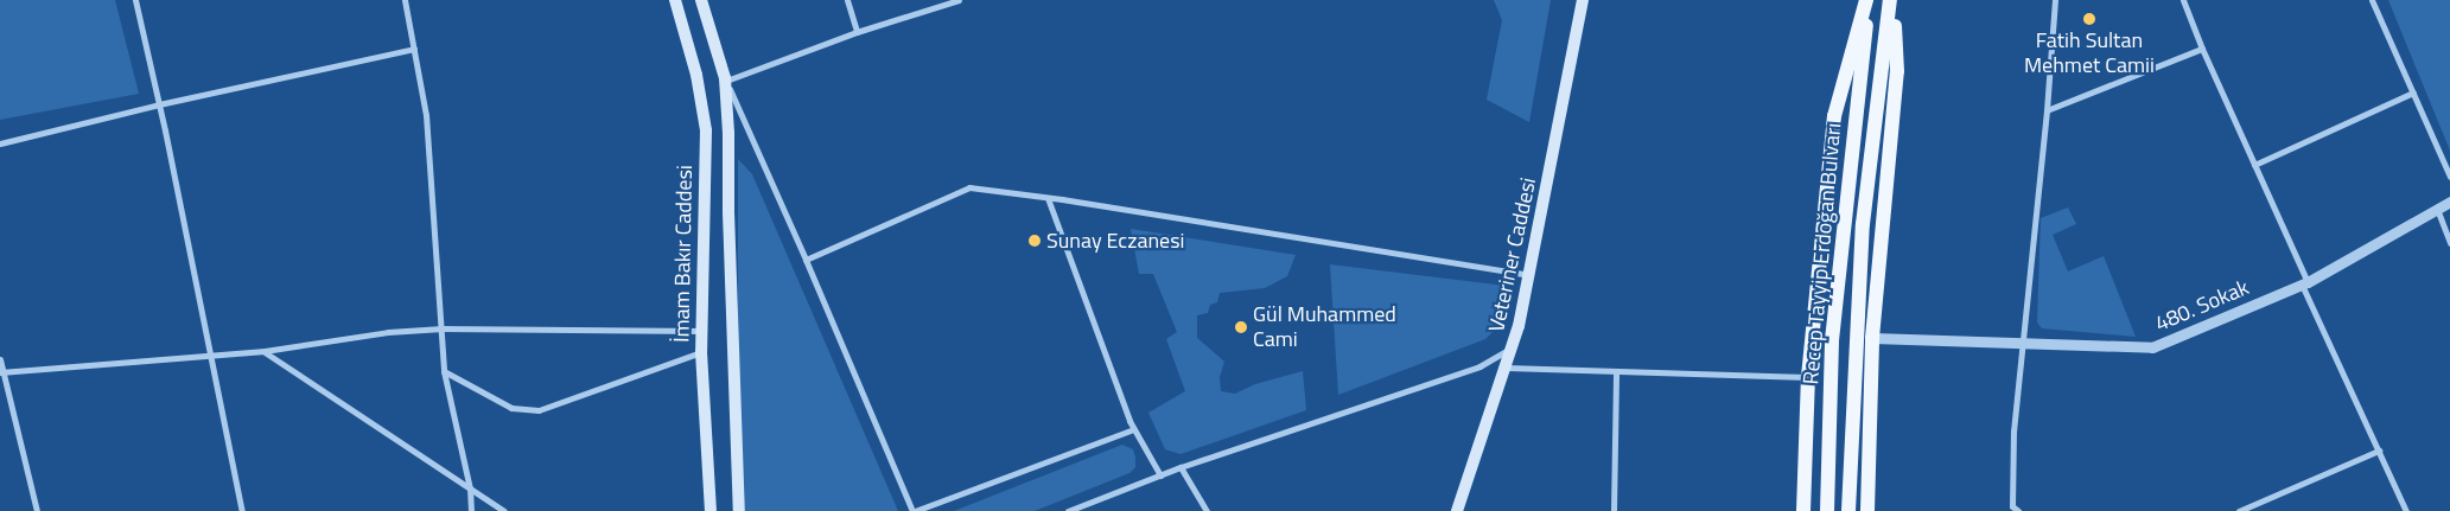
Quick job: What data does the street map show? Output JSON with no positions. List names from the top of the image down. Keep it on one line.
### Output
{"streets":{"main road":["İmam Bakır Caddesi","Recep Tayyip Erdoğan Bulvarı","Veteriner Caddesi"],"street":["480. Sokak"]},"places":["Fatih Sultan Mehmet Camii","Sunay Eczanesi","Gül Muhammed Cami"]}
